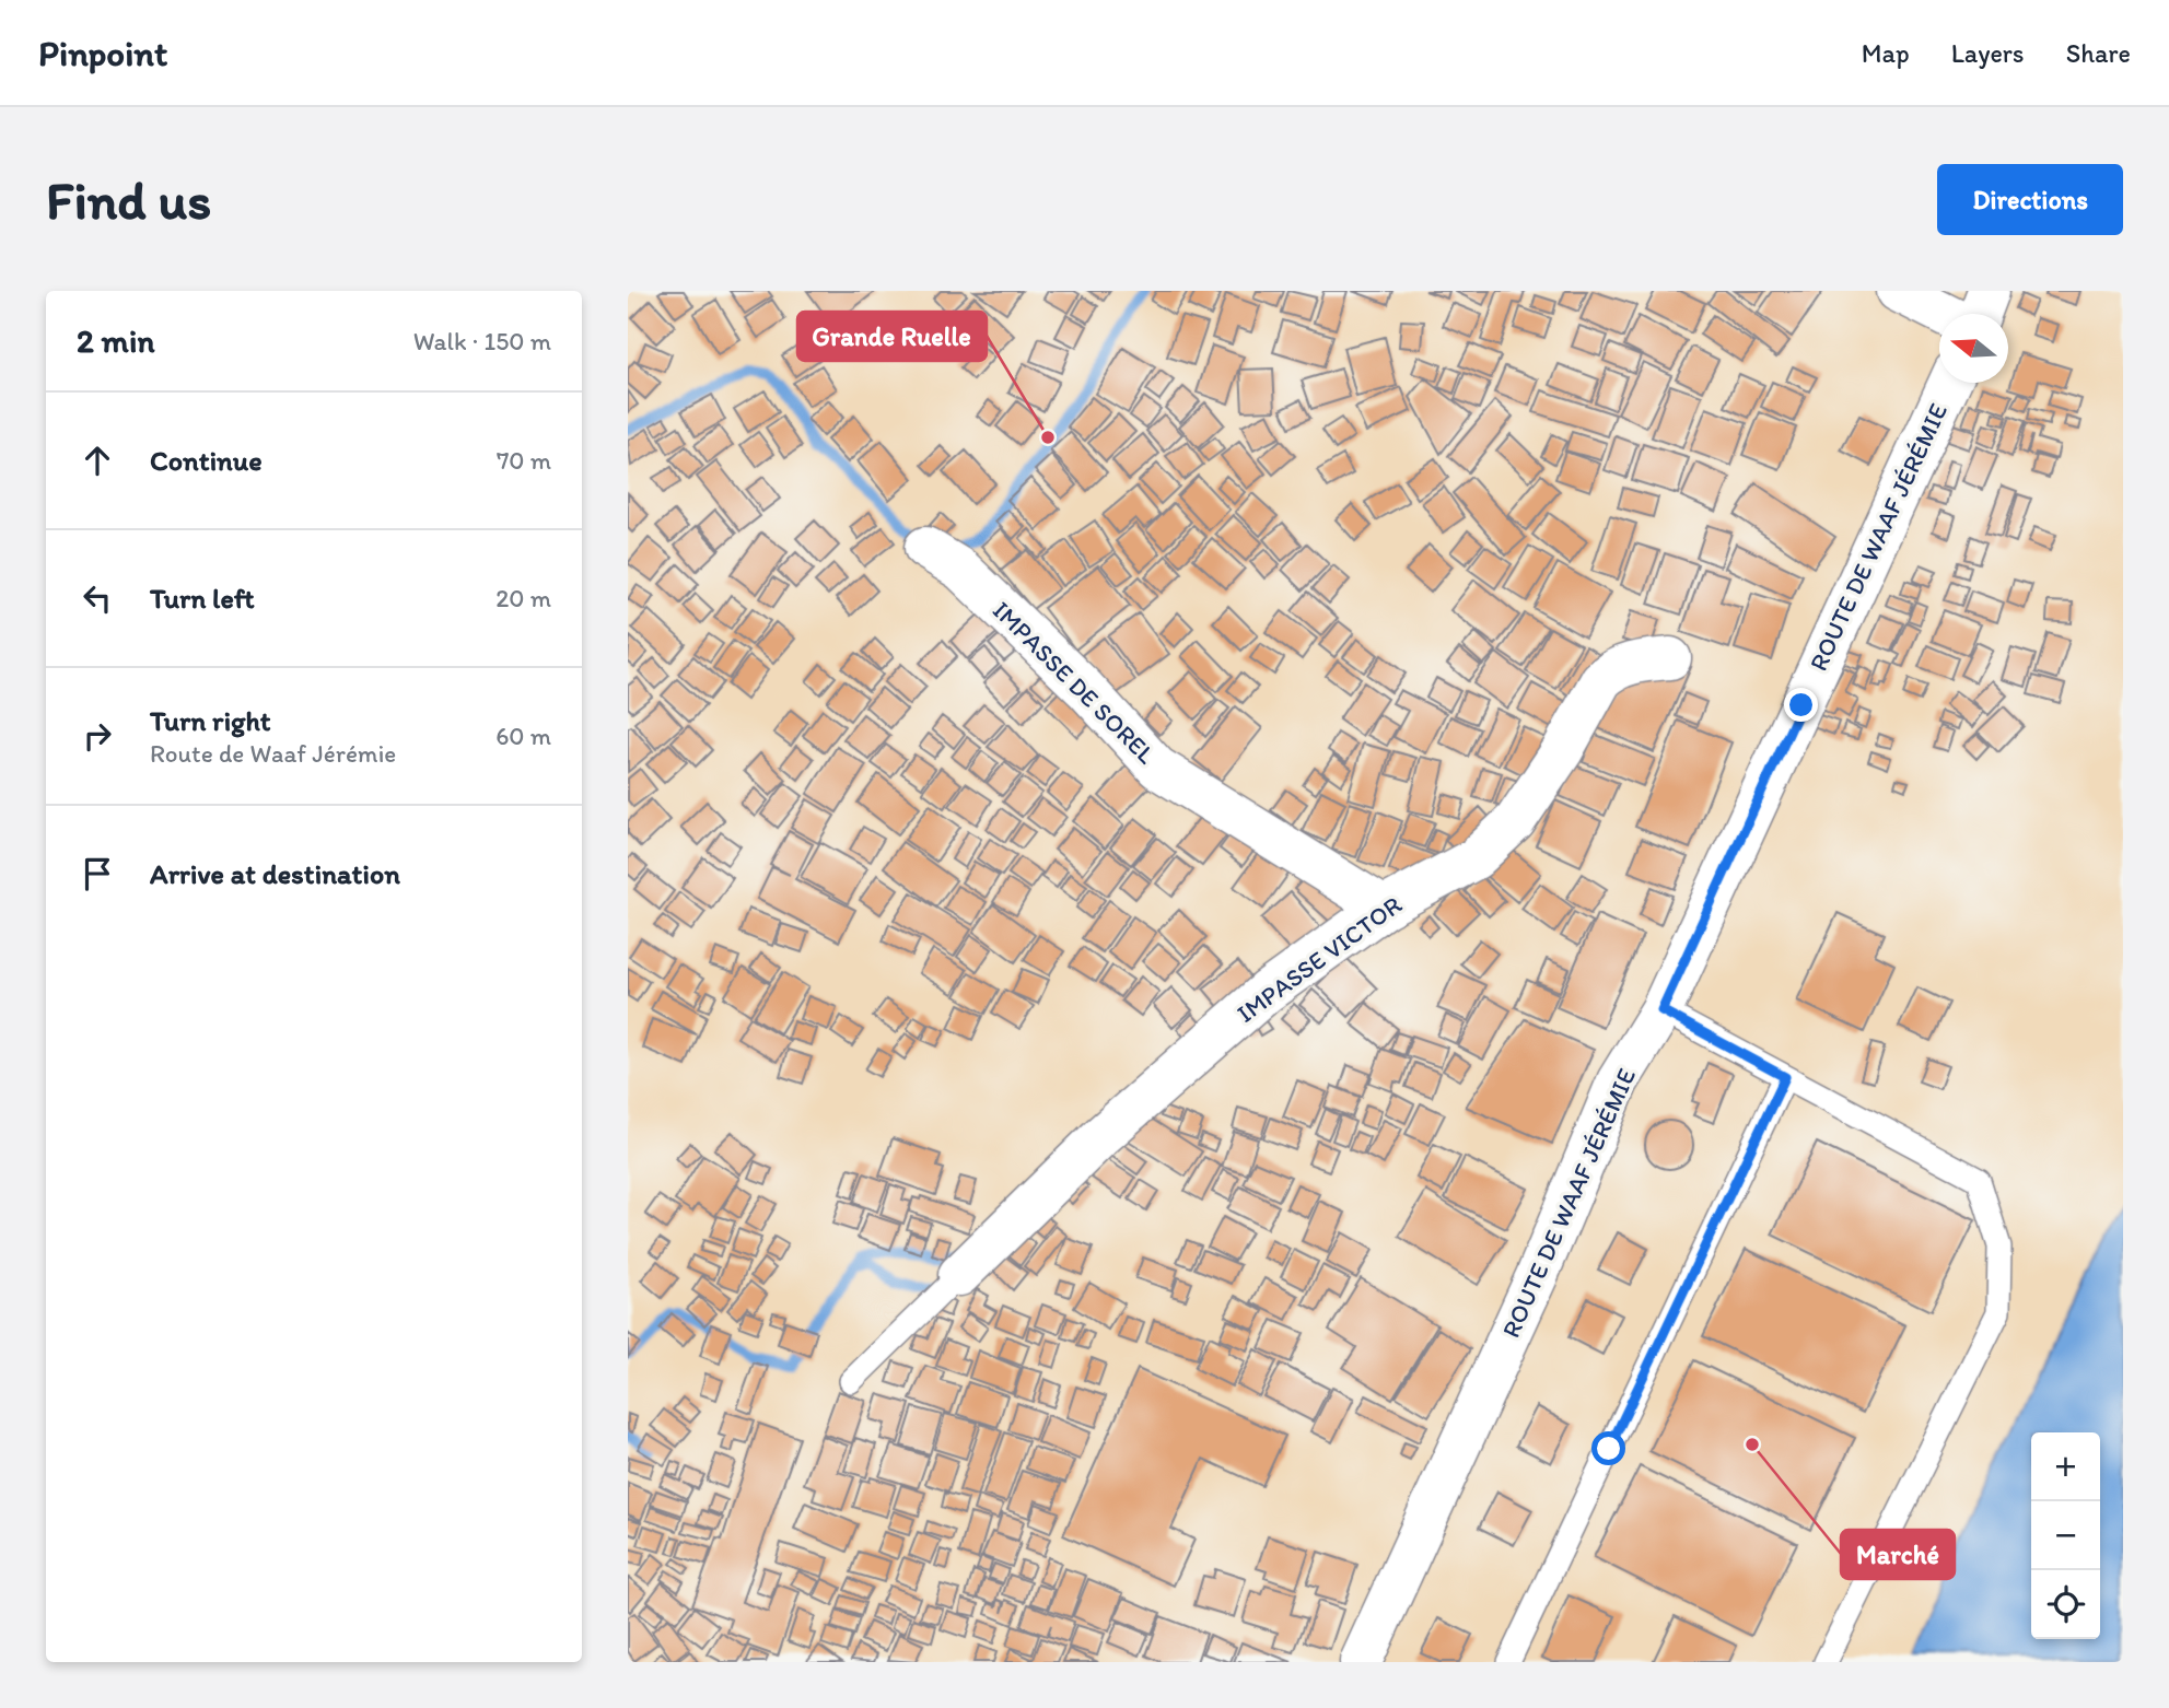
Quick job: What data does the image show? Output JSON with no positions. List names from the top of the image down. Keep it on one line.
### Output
{"streets":{"street":["ROUTE DE WAAF JÉRÉMIE","IMPASSE DE SOREL","IMPASSE VICTOR"]},"crossings":[["IMPASSE DE SOREL","IMPASSE VICTOR"]],"places":["Grande Ruelle","Marché"],"north":"left","page":{"header":"Pinpoint","nav":["Map","Layers","Share"],"buttons":"Directions","title":"Find us","heading":["2 min","Walk · 150 m"],"list":[["Continue","70 m"],["Turn left","20 m"],["Turn right","Route de Waaf Jérémie","60 m"],"Arrive at destination"],"map_buttons":["+","−"]}}
